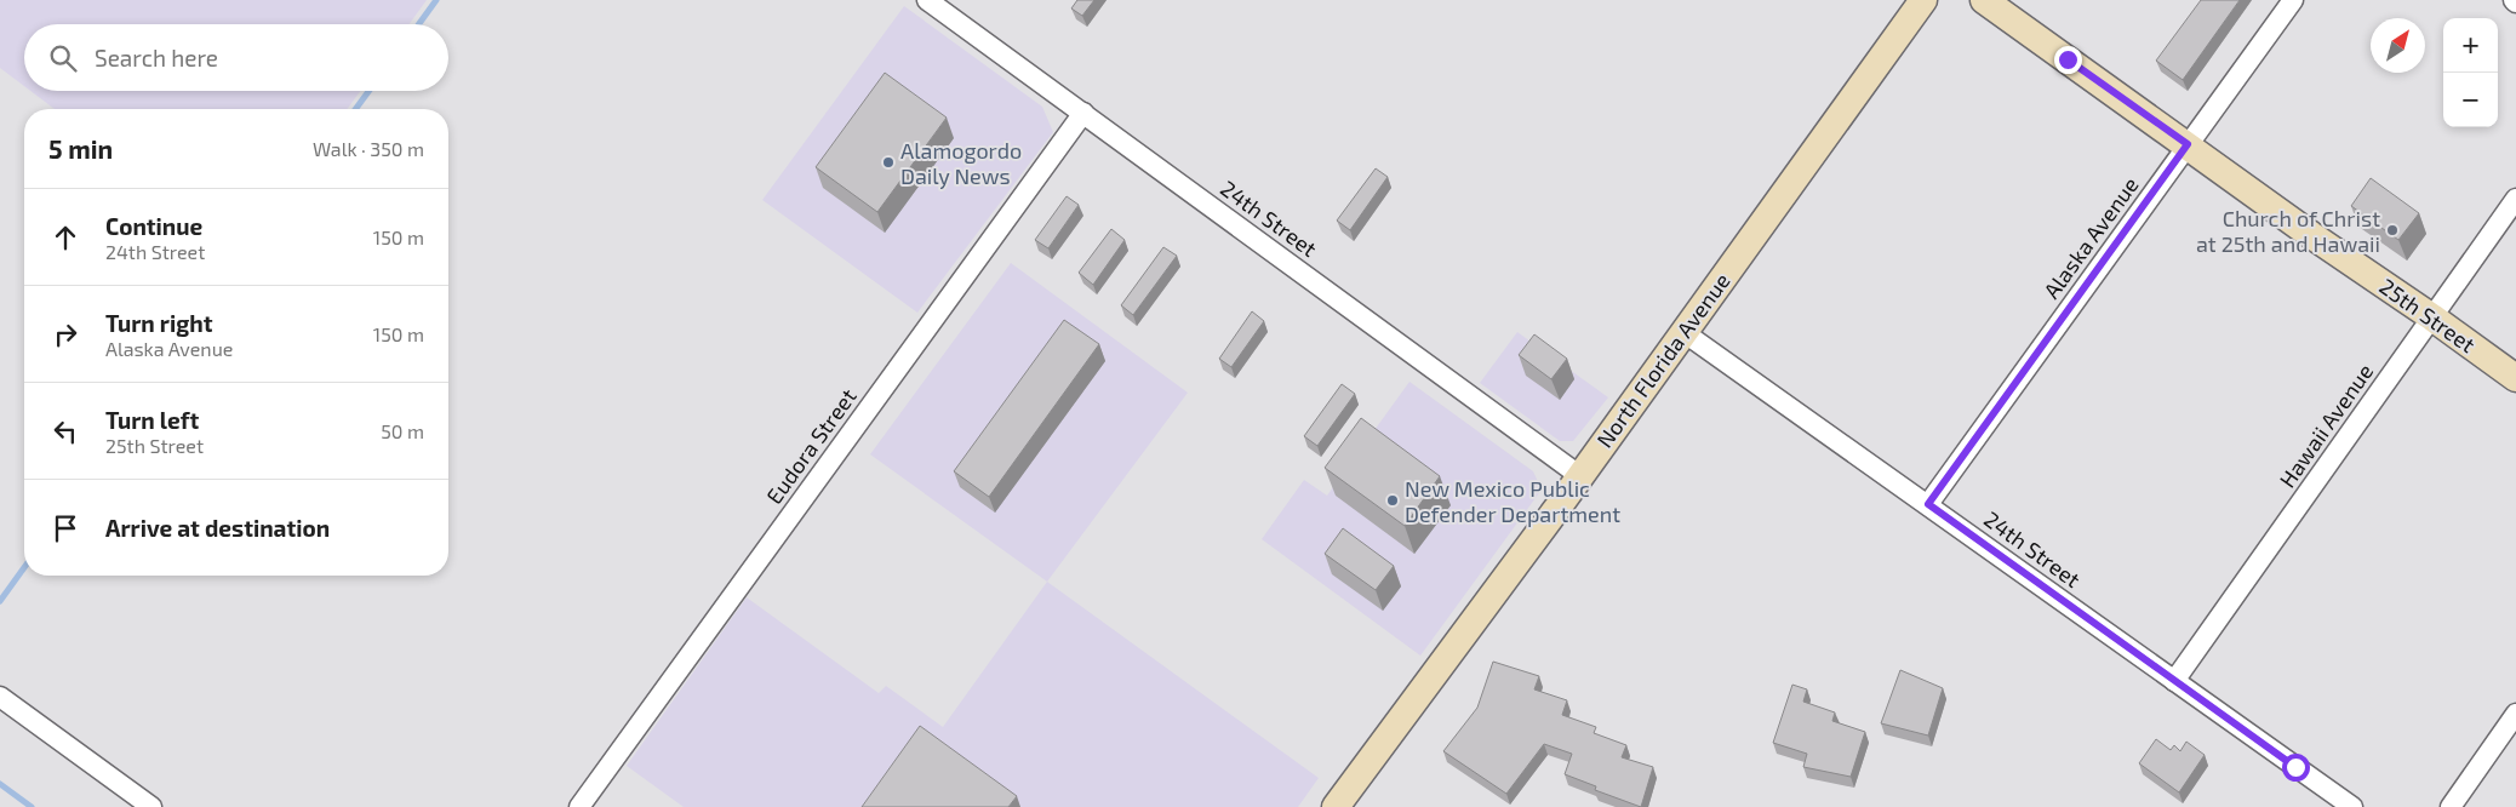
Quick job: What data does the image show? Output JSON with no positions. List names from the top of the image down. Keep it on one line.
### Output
{"streets":{"main road":["25th Street","North Florida Avenue"],"street":["24th Street","Alaska Avenue","Hawaii Avenue","Eudora Street"]},"crossings":[["24th Street","Alaska Avenue"],["24th Street","North Florida Avenue"],["24th Street","Hawaii Avenue"],["24th Street","Eudora Street"],["Alaska Avenue","25th Street"],["25th Street","Hawaii Avenue"]],"places":["Alamogordo Daily News","Church of Christ at 25th and Hawaii","New Mexico Public Defender Department"],"north":"top right","page":{"map_buttons":["+","−"],"search":"Search here","heading":["5 min","Walk · 350 m"],"list":[["Continue","24th Street","150 m"],["Turn right","Alaska Avenue","150 m"],["Turn left","25th Street","50 m"],"Arrive at destination"]}}
